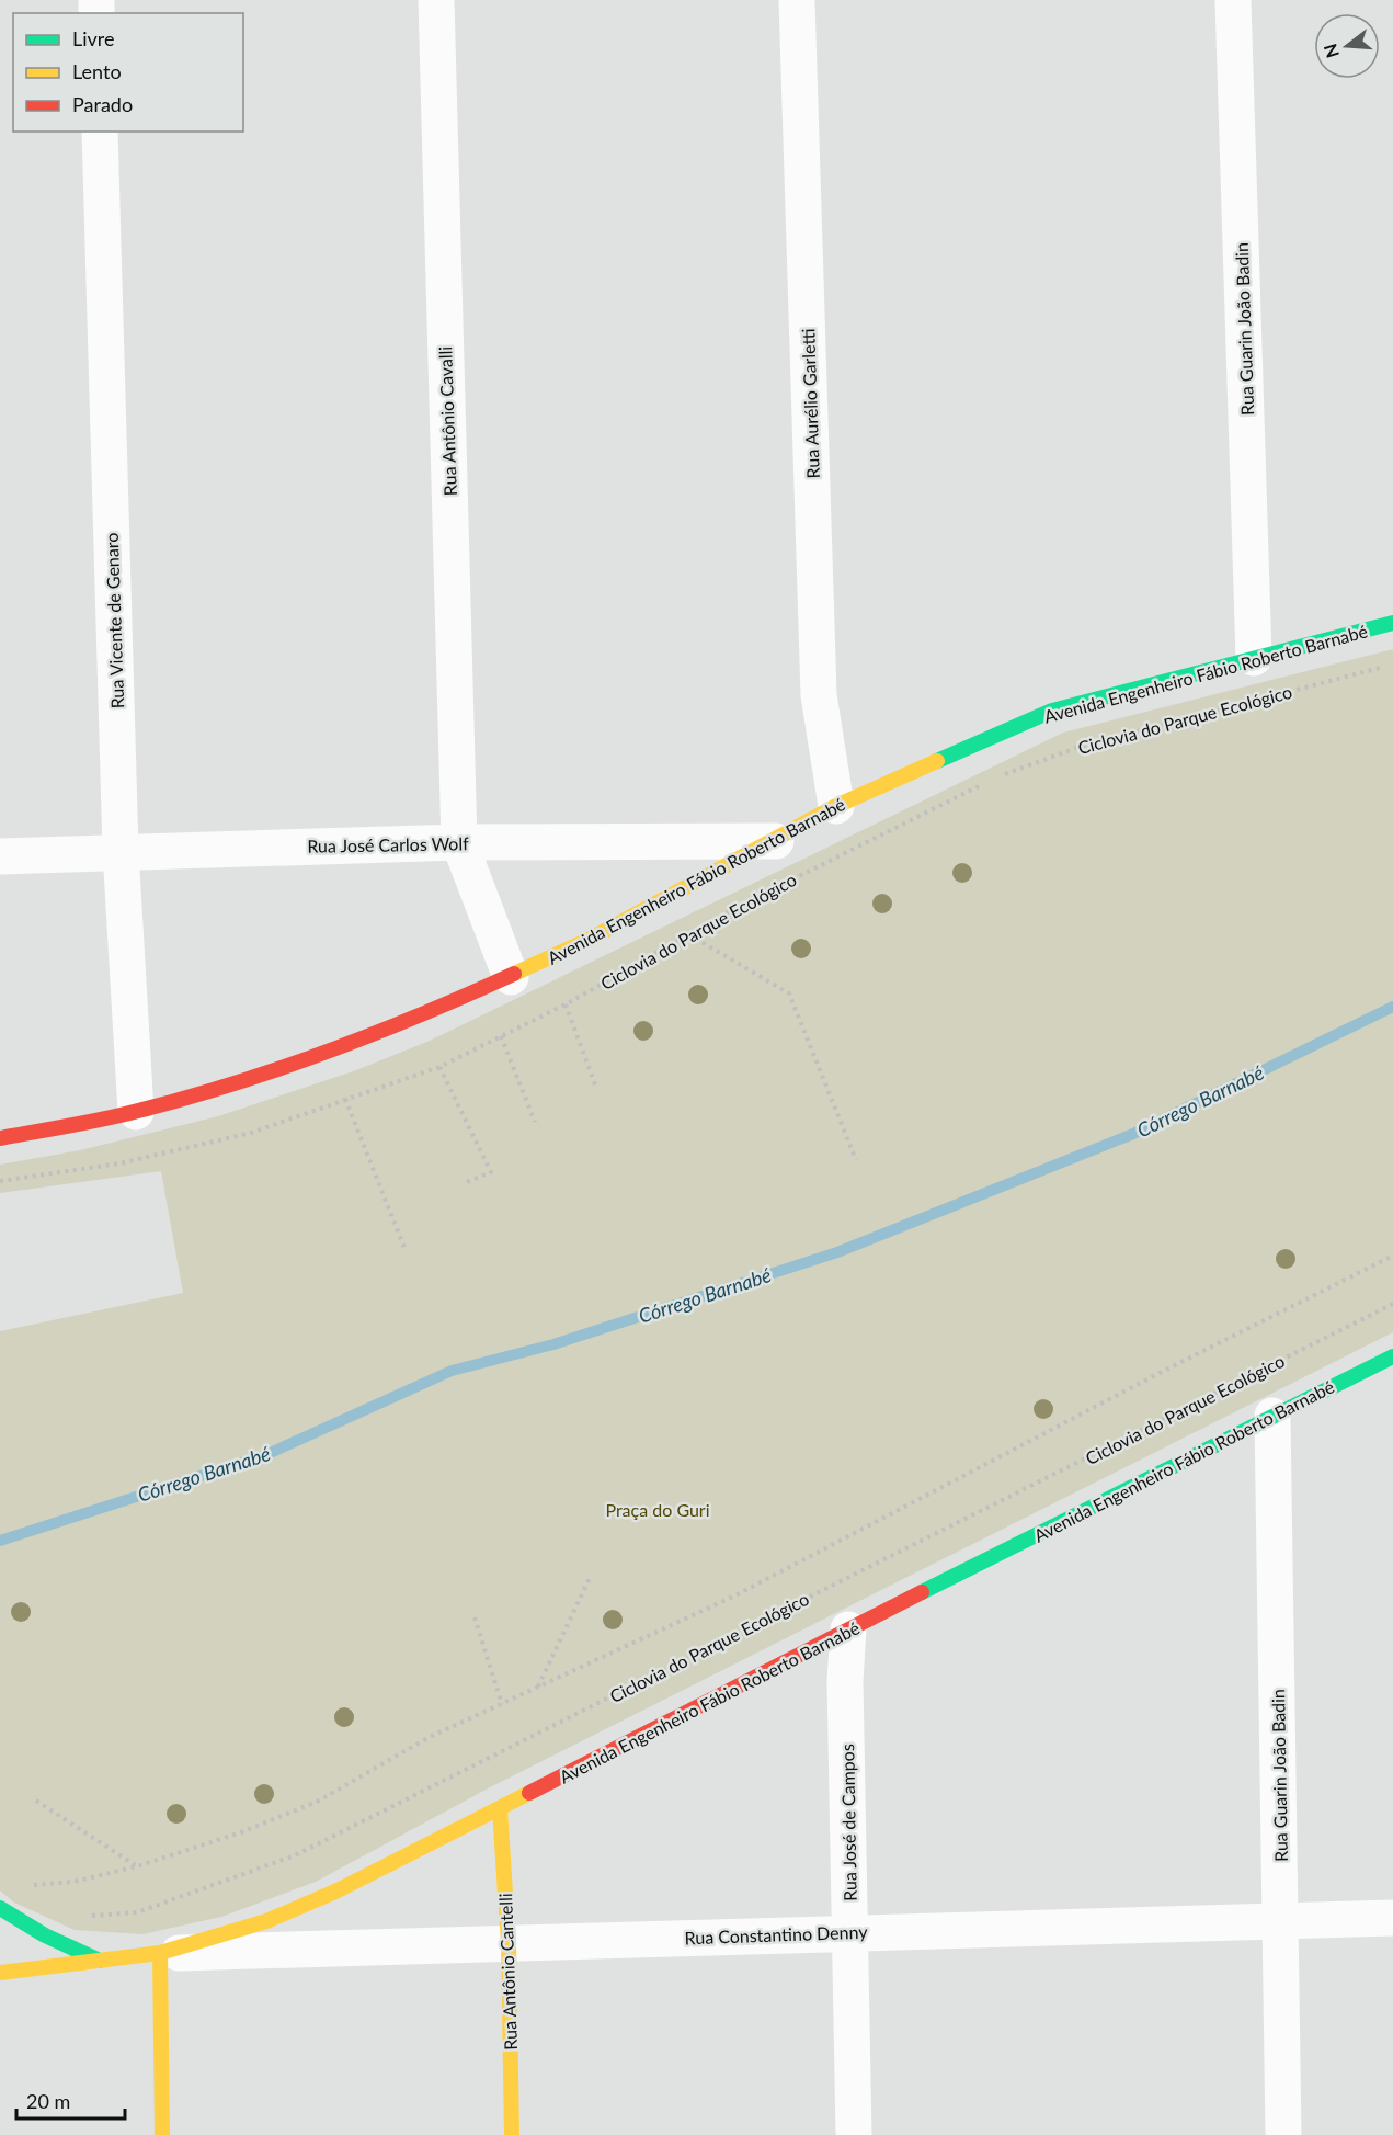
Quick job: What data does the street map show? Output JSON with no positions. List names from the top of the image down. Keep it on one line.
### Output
{"streets":{"main road":["Avenida Engenheiro Fábio Roberto Barnabé","Rua Antônio Cantelli"],"street":["Rua Guarin João Badin","Rua Aurélio Garletti","Rua Antônio Cavalli","Rua Vicente de Genaro","Rua José Carlos Wolf","Rua José de Campos","Rua Constantino Denny"],"path":["Ciclovia do Parque Ecológico"]},"crossings":[["Rua Guarin João Badin","Avenida Engenheiro Fábio Roberto Barnabé"],["Rua Guarin João Badin","Rua Constantino Denny"],["Rua Aurélio Garletti","Avenida Engenheiro Fábio Roberto Barnabé"],["Rua Antônio Cavalli","Avenida Engenheiro Fábio Roberto Barnabé"],["Rua Antônio Cavalli","Rua José Carlos Wolf"],["Rua Vicente de Genaro","Avenida Engenheiro Fábio Roberto Barnabé"],["Rua Vicente de Genaro","Rua José Carlos Wolf"],["Avenida Engenheiro Fábio Roberto Barnabé","Rua José Carlos Wolf"],["Avenida Engenheiro Fábio Roberto Barnabé","Rua José de Campos"],["Avenida Engenheiro Fábio Roberto Barnabé","Rua Constantino Denny"],["Avenida Engenheiro Fábio Roberto Barnabé","Rua Antônio Cantelli"],["Rua José de Campos","Rua Constantino Denny"],["Rua Constantino Denny","Rua Antônio Cantelli"]],"water":["Córrego Barnabé"],"parks":["Praça do Guri"],"legend":["Livre","Lento","Parado"],"scale_bar":"20 m","north":"left"}
